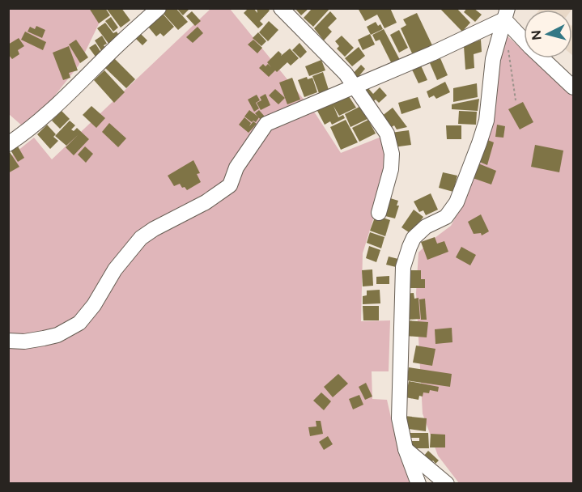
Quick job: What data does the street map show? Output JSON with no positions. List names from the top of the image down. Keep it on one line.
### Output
{"north":"left"}
